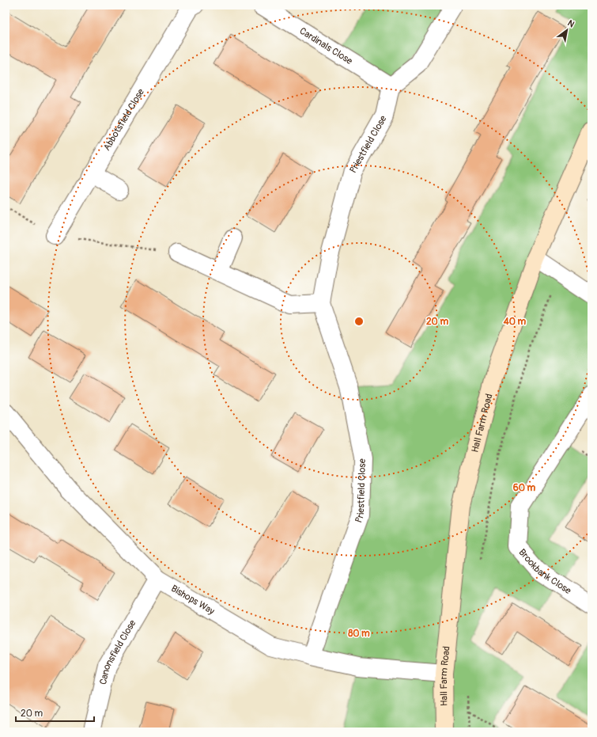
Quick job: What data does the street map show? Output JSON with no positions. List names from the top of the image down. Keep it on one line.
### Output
{"streets":{"street":["Cardinals Close","Abbotsfield Close","Priestfield Close","Hall Farm Road","Brookbank Close","Bishops Way","Canonsfield Close"]},"crossings":[["Cardinals Close","Priestfield Close"],["Priestfield Close","Bishops Way"],["Hall Farm Road","Bishops Way"],["Bishops Way","Canonsfield Close"]],"scale_bar":"20 m","north":"top right","rings":["20 m","40 m","60 m","80 m"]}
